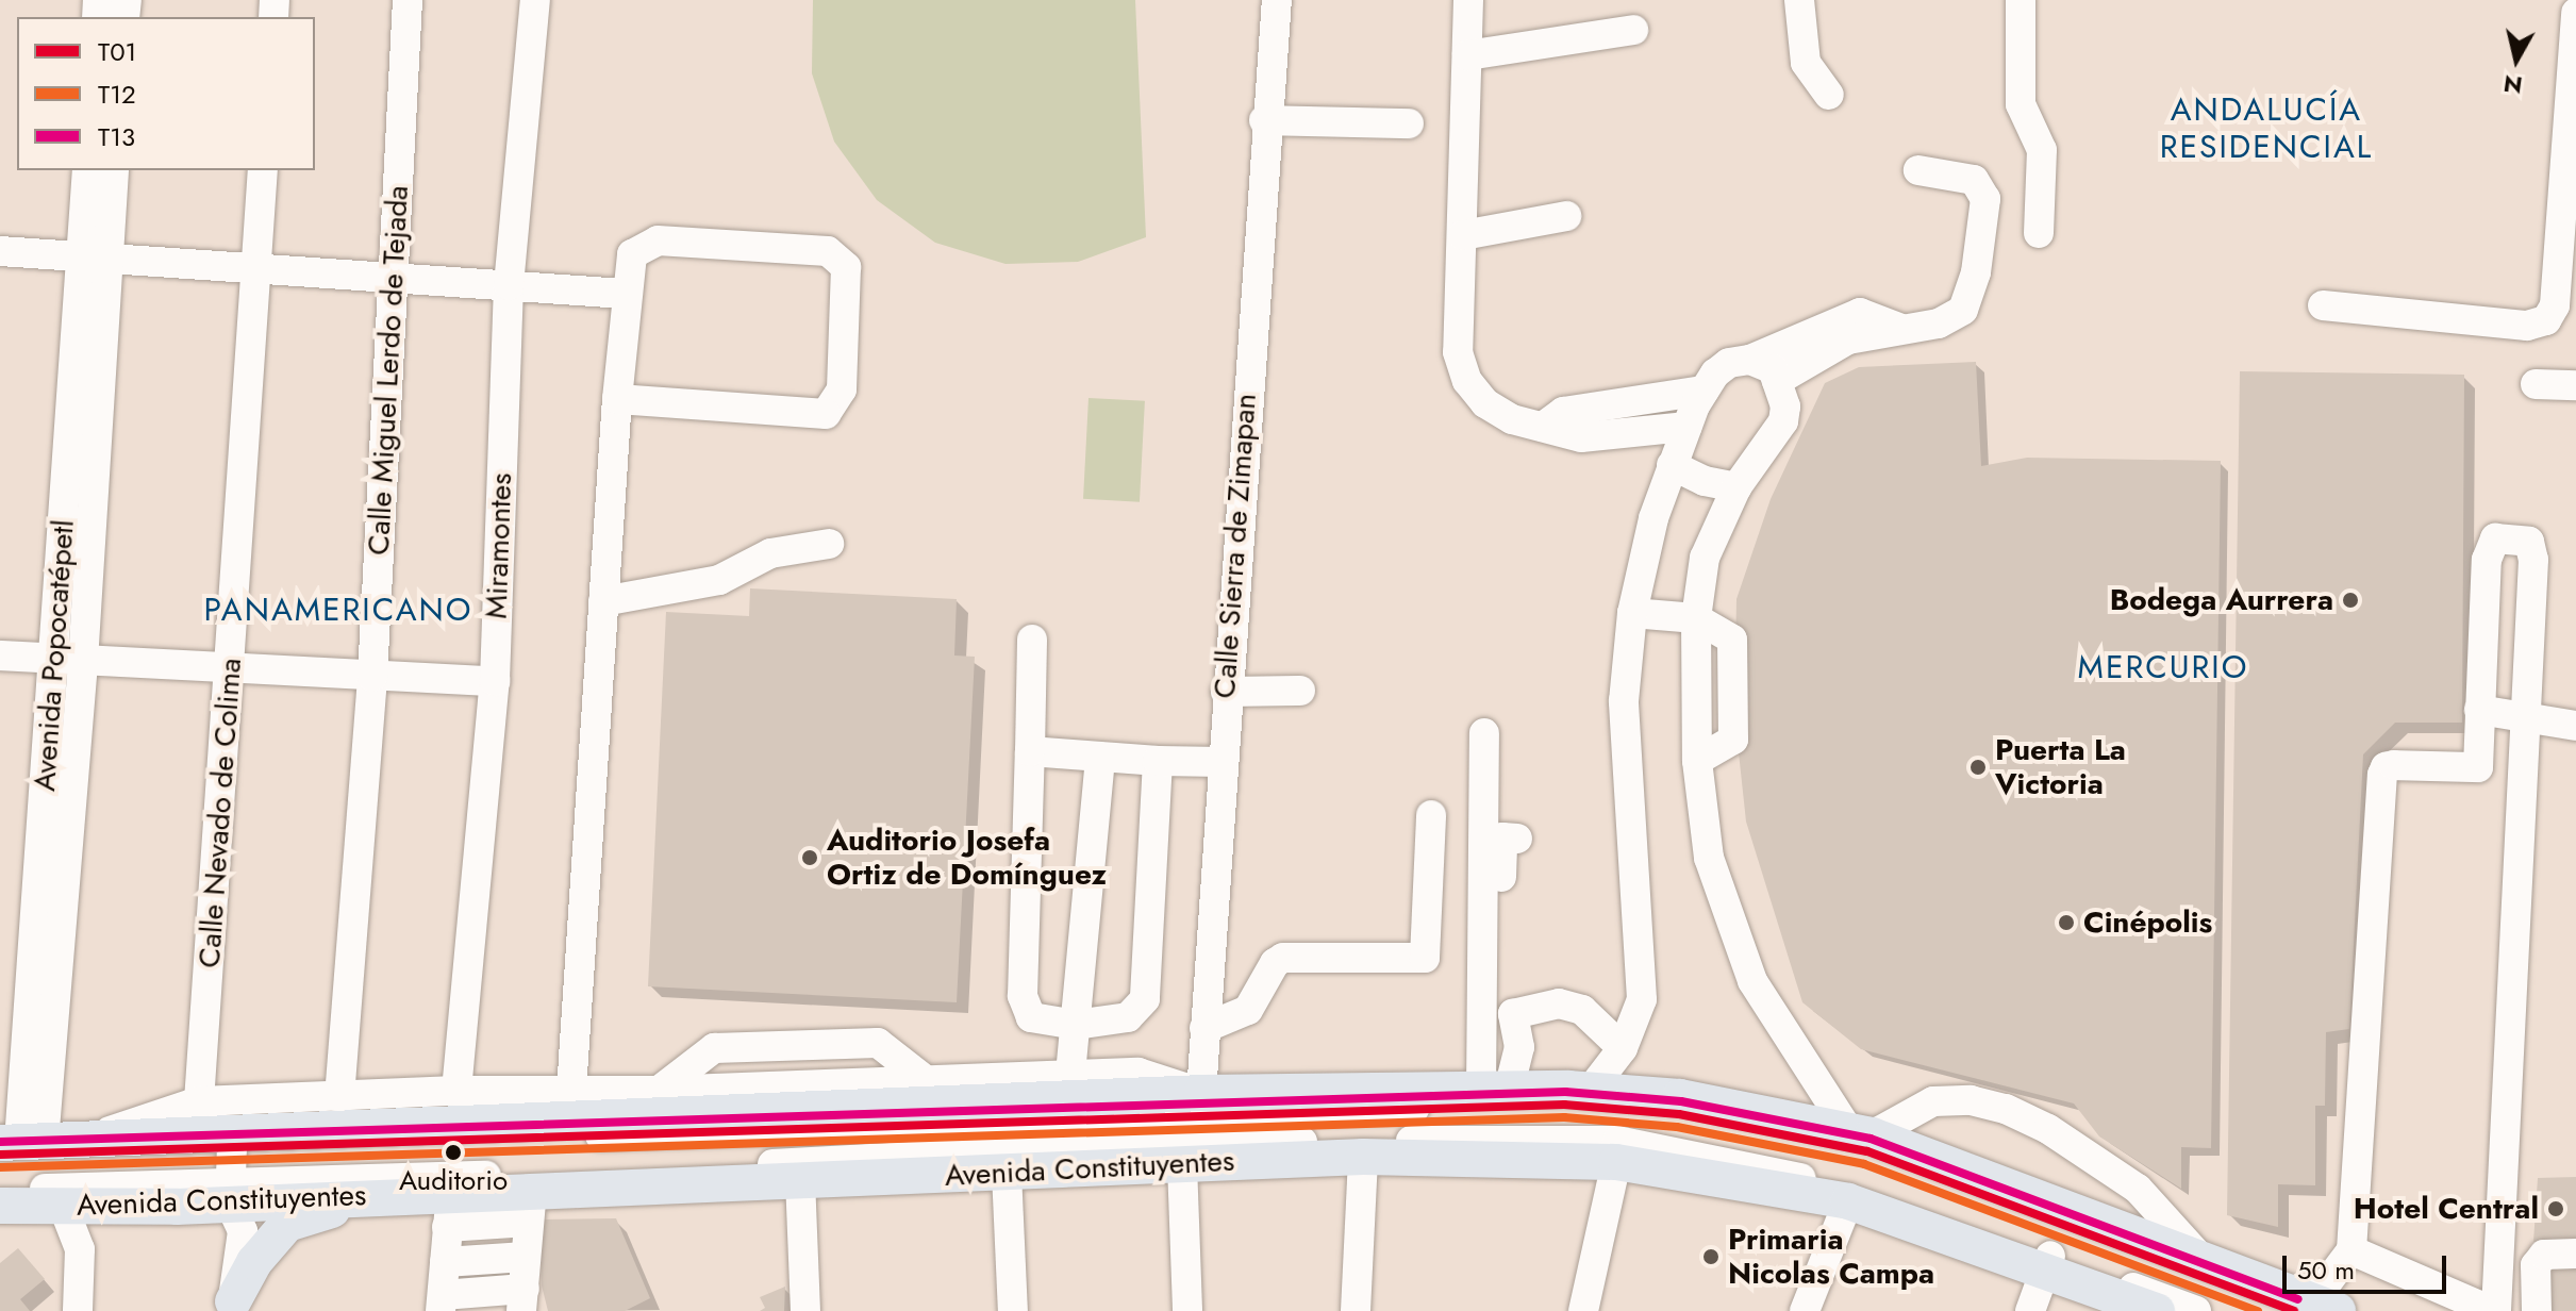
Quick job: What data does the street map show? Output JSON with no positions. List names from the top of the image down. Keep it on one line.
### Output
{"streets":{"main road":["Avenida Constituyentes"],"street":["Calle Miguel Lerdo de Tejada","Miramontes","Calle Sierra de Zimapan","Avenida Popocatépetl","Calle Nevado de Colima"]},"districts":["ANDALUCÍA RESIDENCIAL","PANAMERICANO","MERCURIO"],"places":["Bodega Aurrera","Puerta La Victoria","Auditorio Josefa Ortiz de Domínguez","Cinépolis","Auditorio","Hotel Central","Primaria Nicolas Campa"],"lines":["transit line T13","transit line T01","transit line T12"],"legend":["T01","T12","T13"],"scale_bar":"50 m","north":"bottom"}
